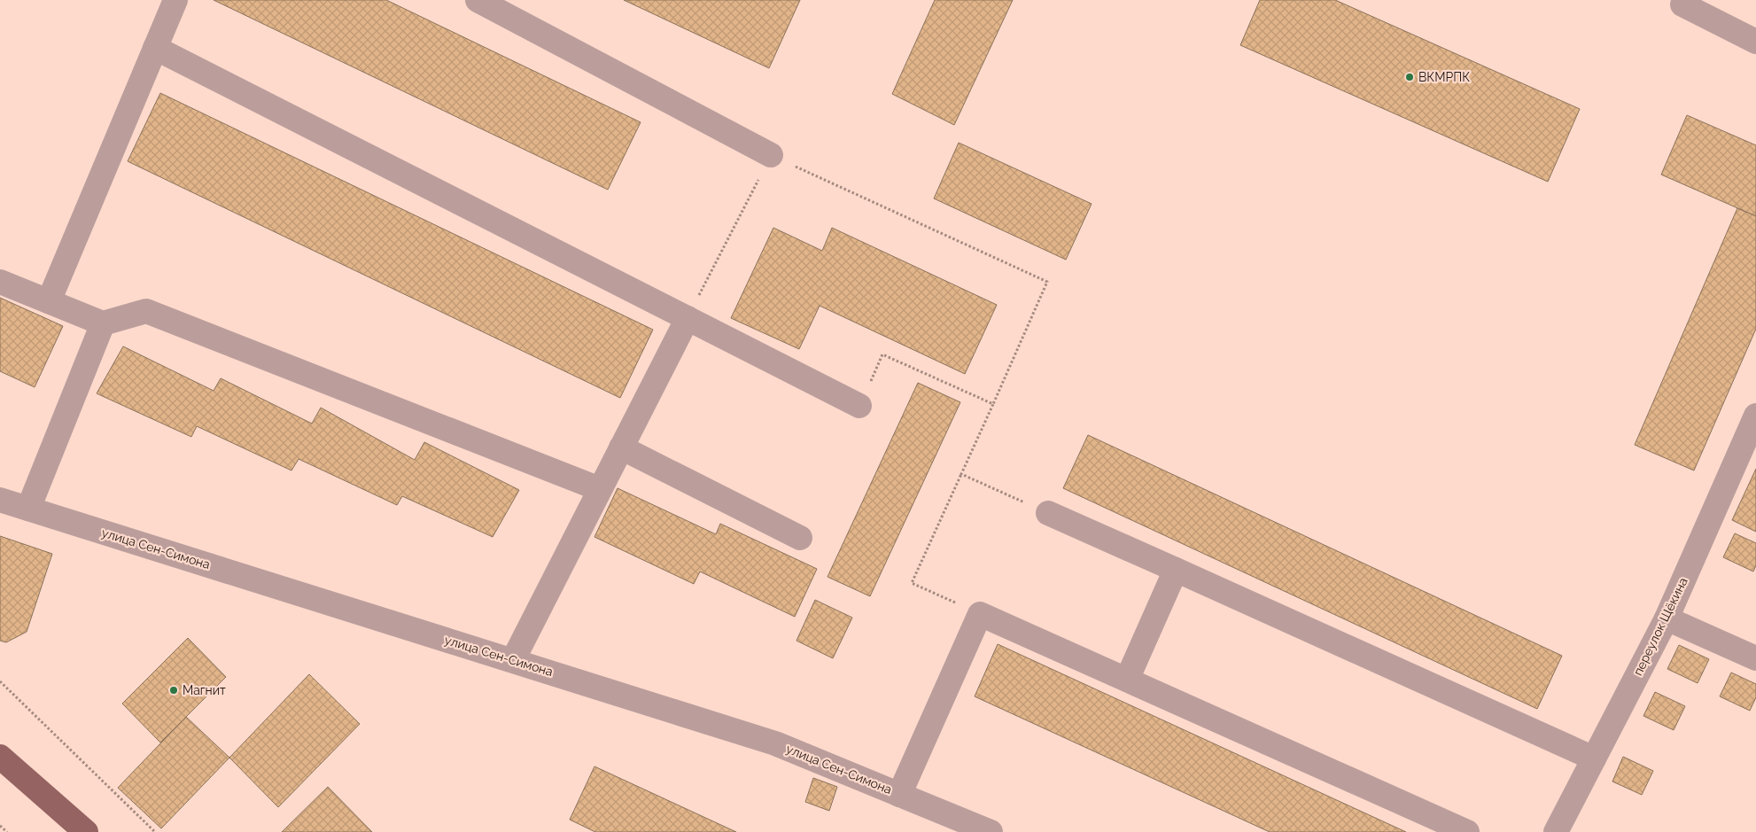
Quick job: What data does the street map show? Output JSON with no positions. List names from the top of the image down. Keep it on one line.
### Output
{"streets":{"street":["улица Сен-Симона","переулок Щёкина"]},"places":["ВКМРПК","Магнит"]}
